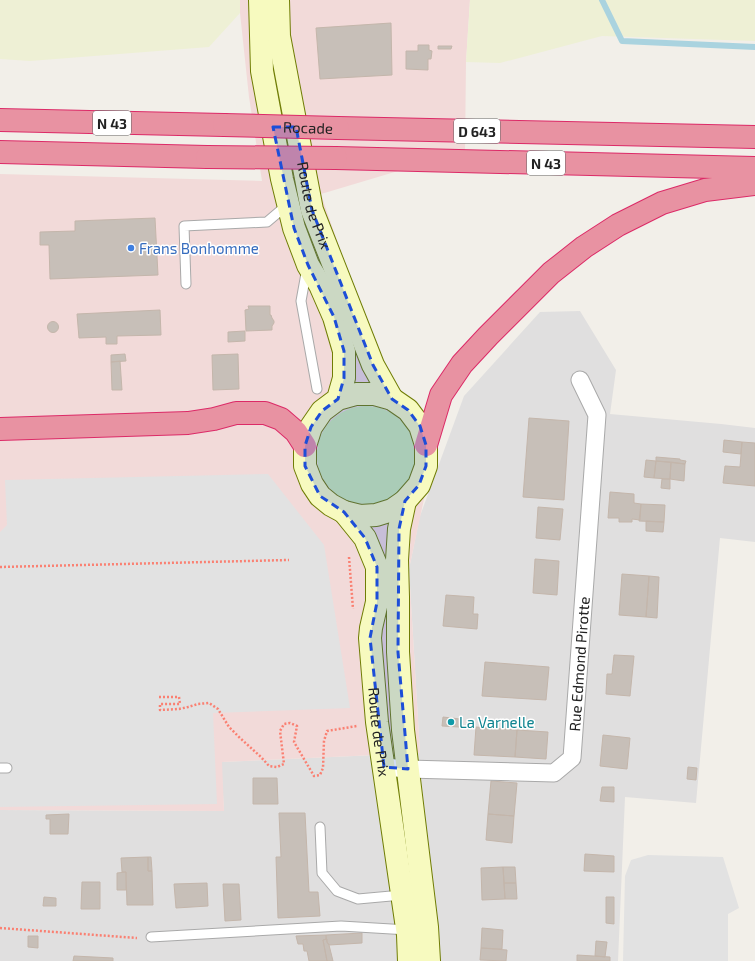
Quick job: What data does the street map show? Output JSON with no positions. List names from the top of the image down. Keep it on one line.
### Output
{"streets":{"highway":["N 43","Rocade","D 643"],"main road":["Route de Prix"],"street":["Rue Edmond Pirotte"]},"crossings":[["Route de Prix","Rue Edmond Pirotte"]],"places":["Frans Bonhomme","La Varnelle"]}
